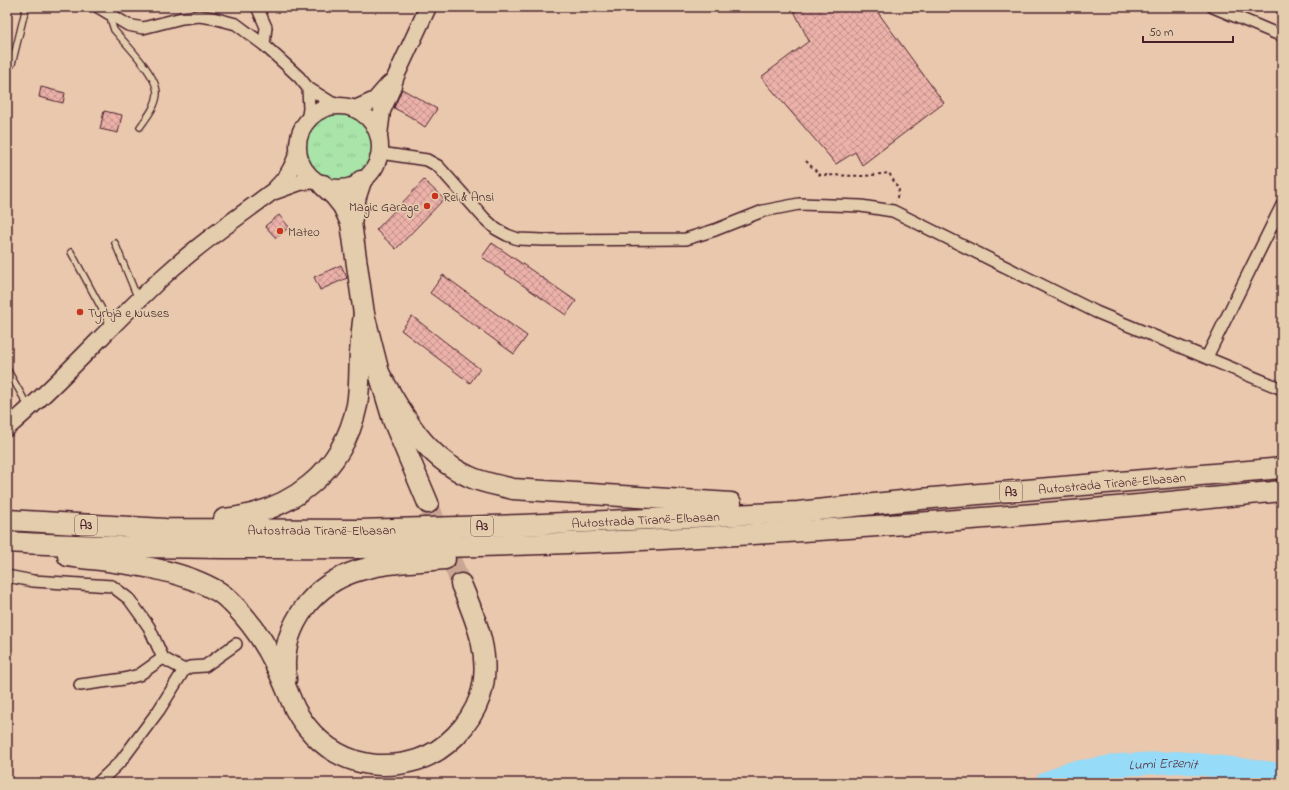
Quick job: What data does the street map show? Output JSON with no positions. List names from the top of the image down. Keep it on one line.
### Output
{"streets":{"highway":["Autostrada Tiranë-Elbasan","A3"]},"water":["Lumi Erzenit"],"places":["Rei & Ansi","Magic Garage","Mateo","Tyrbja e Nuses"],"scale_bar":"50 m"}
